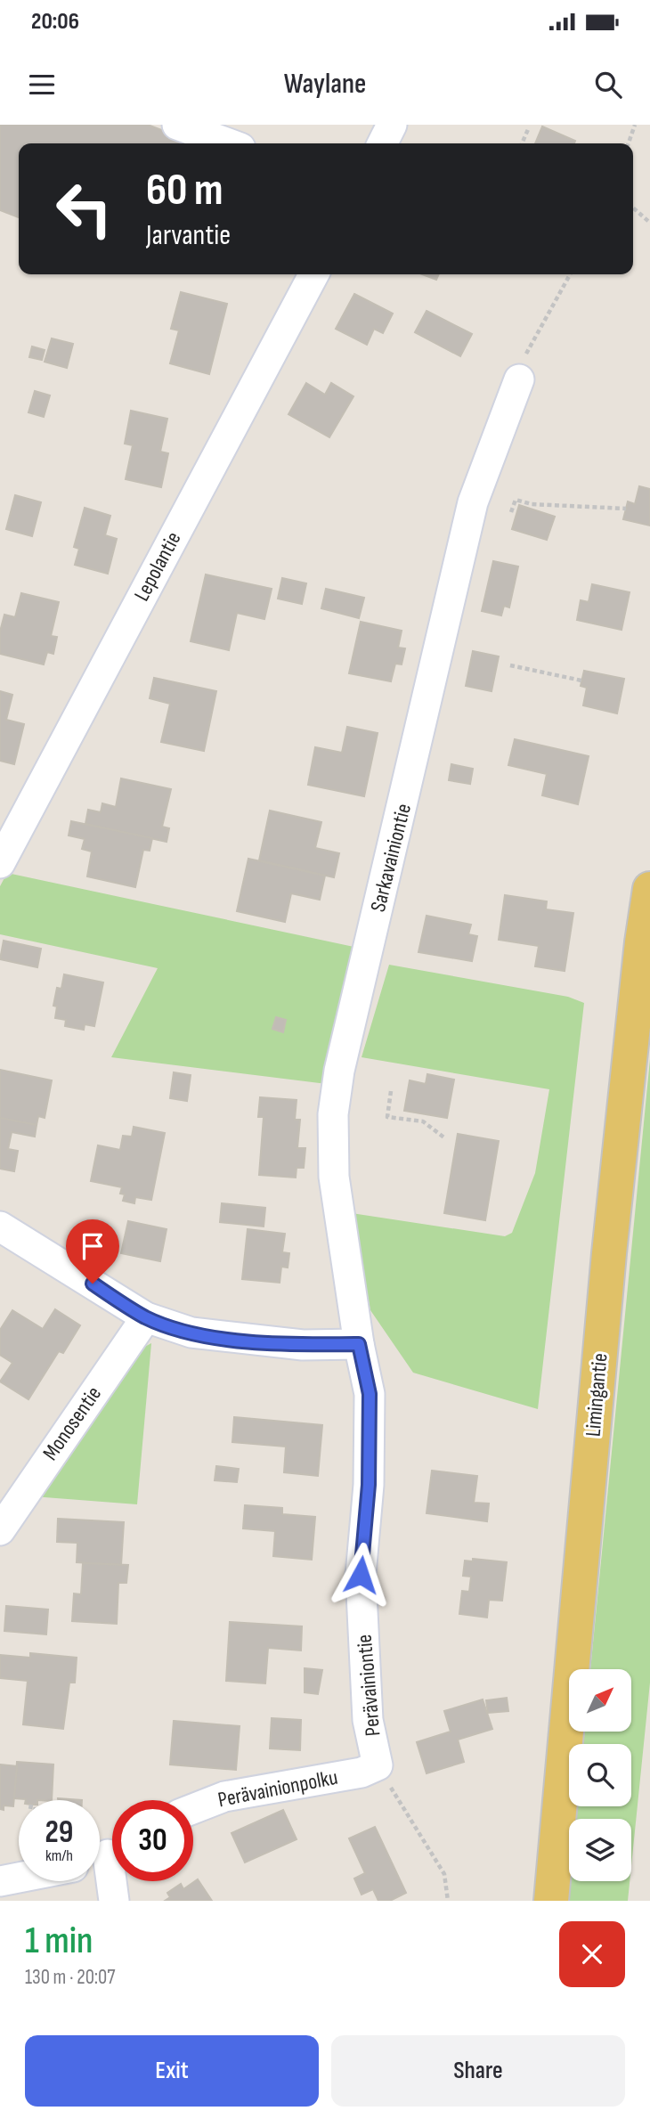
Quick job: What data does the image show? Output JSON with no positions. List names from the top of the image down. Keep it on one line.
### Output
{"streets":{"main road":["Limingantie"],"street":["Lepolantie","Sarkavainiontie","Monosentie","Perävainiontie","Perävainionpolku"]},"crossings":[["Sarkavainiontie","Perävainiontie"],["Perävainiontie","Perävainionpolku"]],"north":"top right","page":{"status":"20:06","header":"Waylane","turn":["60 m","Jarvantie"],"speed":"29 km/h","limit":"30","heading":["1 min","130 m · 20:07"],"buttons":["Exit","Share"]}}
